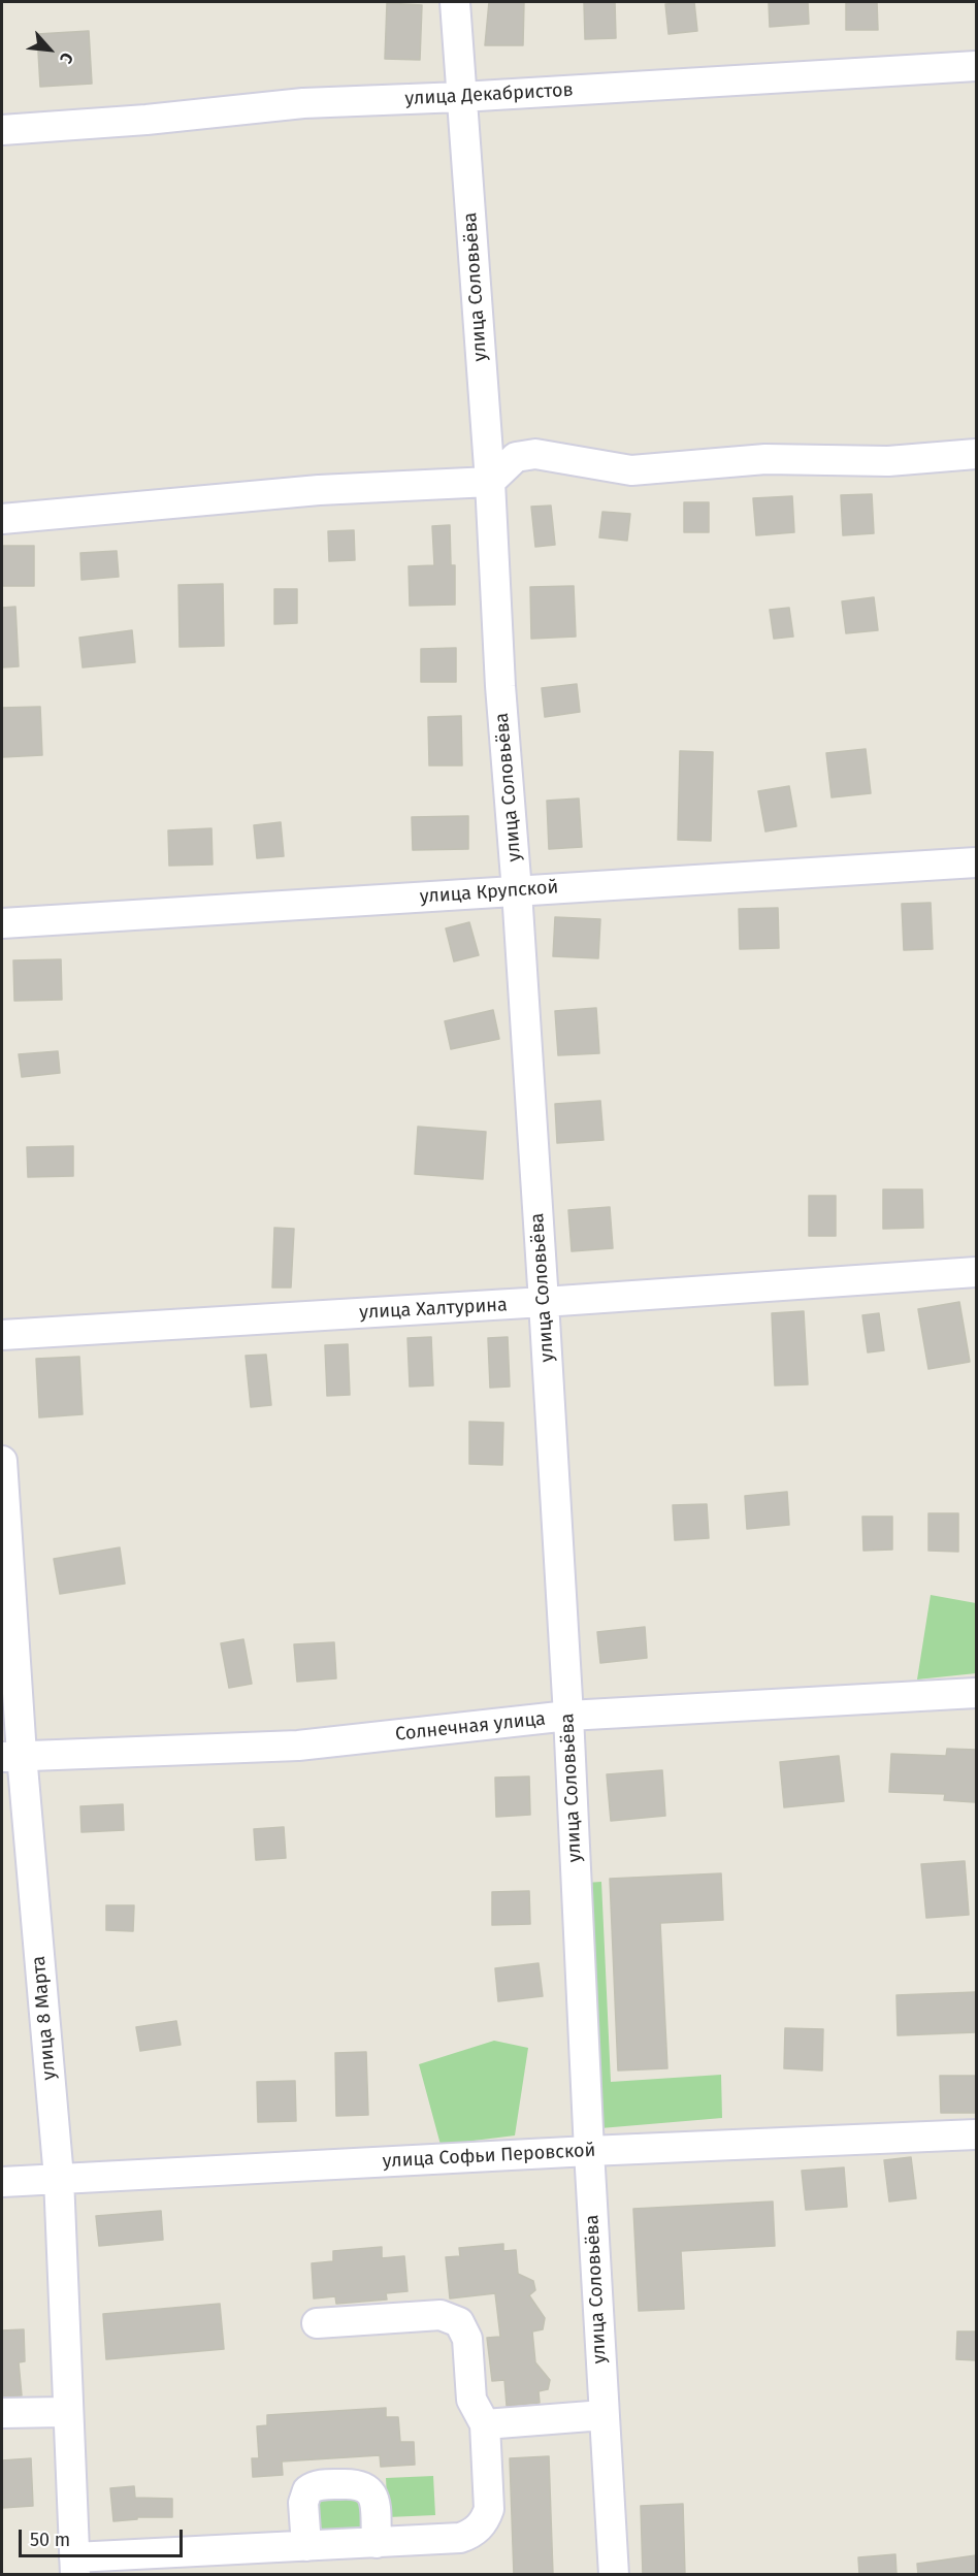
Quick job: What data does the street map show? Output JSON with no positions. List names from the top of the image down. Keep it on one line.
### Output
{"streets":{"street":["улица Декабристов","улица Соловьёва","улица Крупской","улица Халтурина","Солнечная улица","улица 8 Марта","улица Софьи Перовской"]},"crossings":[["улица Декабристов","улица Соловьёва"],["улица Соловьёва","улица Крупской"],["улица Соловьёва","улица Халтурина"],["улица Соловьёва","Солнечная улица"],["улица Соловьёва","улица Софьи Перовской"],["Солнечная улица","улица 8 Марта"],["улица 8 Марта","улица Софьи Перовской"]],"scale_bar":"50 m","north":"bottom right"}
